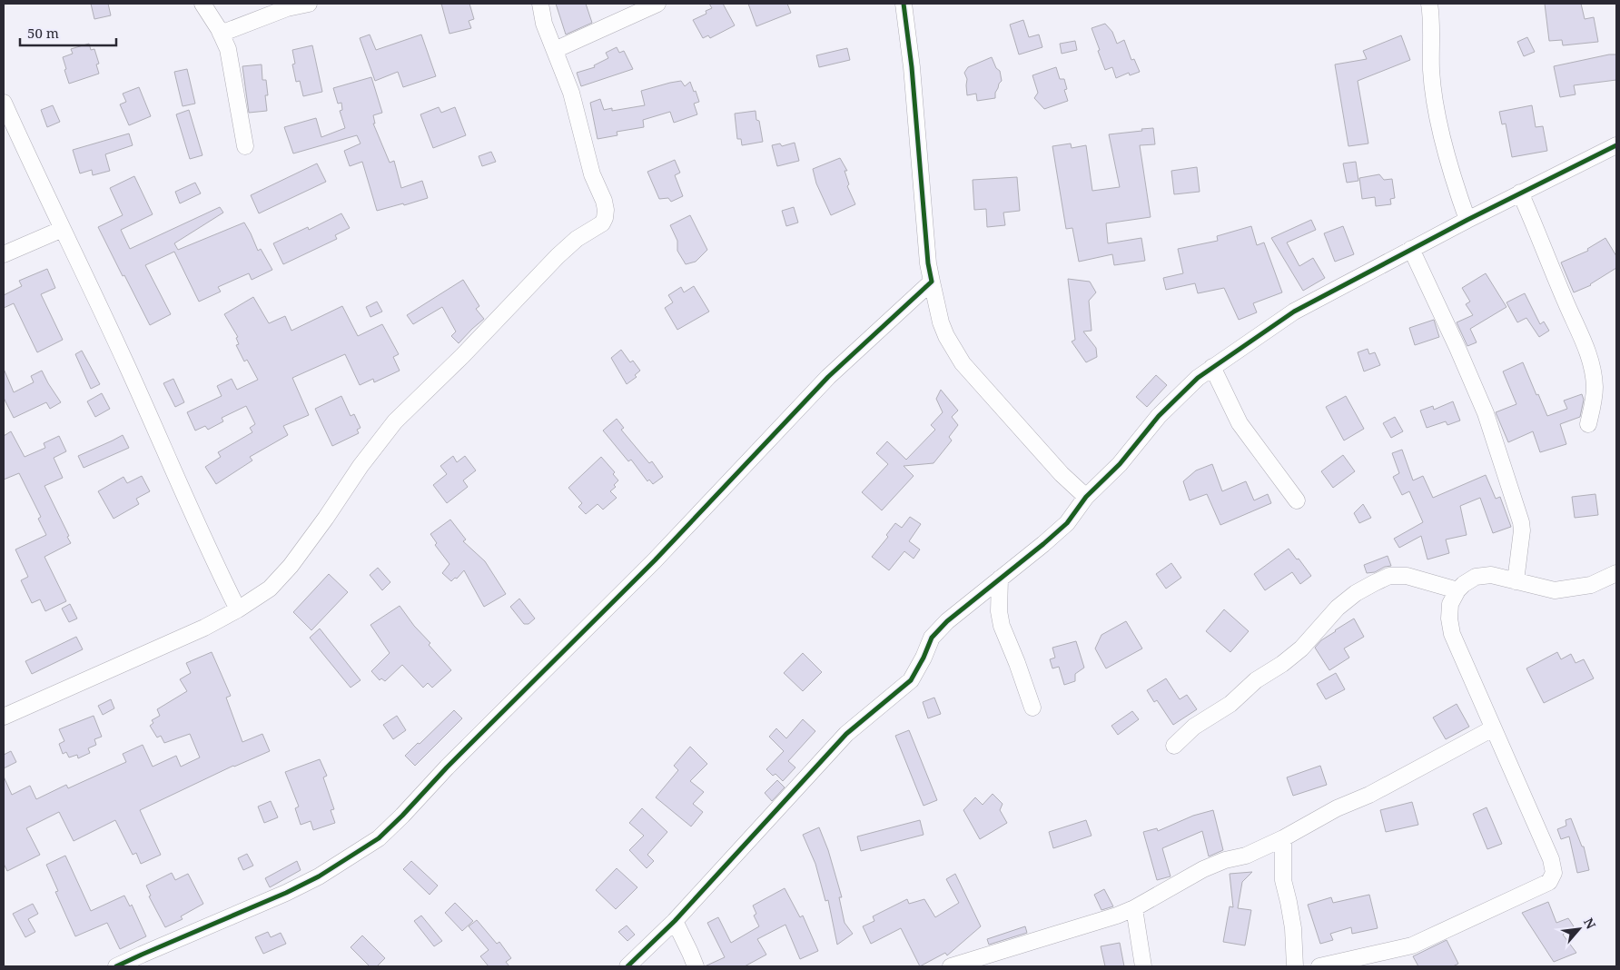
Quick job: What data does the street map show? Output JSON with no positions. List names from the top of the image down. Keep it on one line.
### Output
{"scale_bar":"50 m","north":"top right"}
